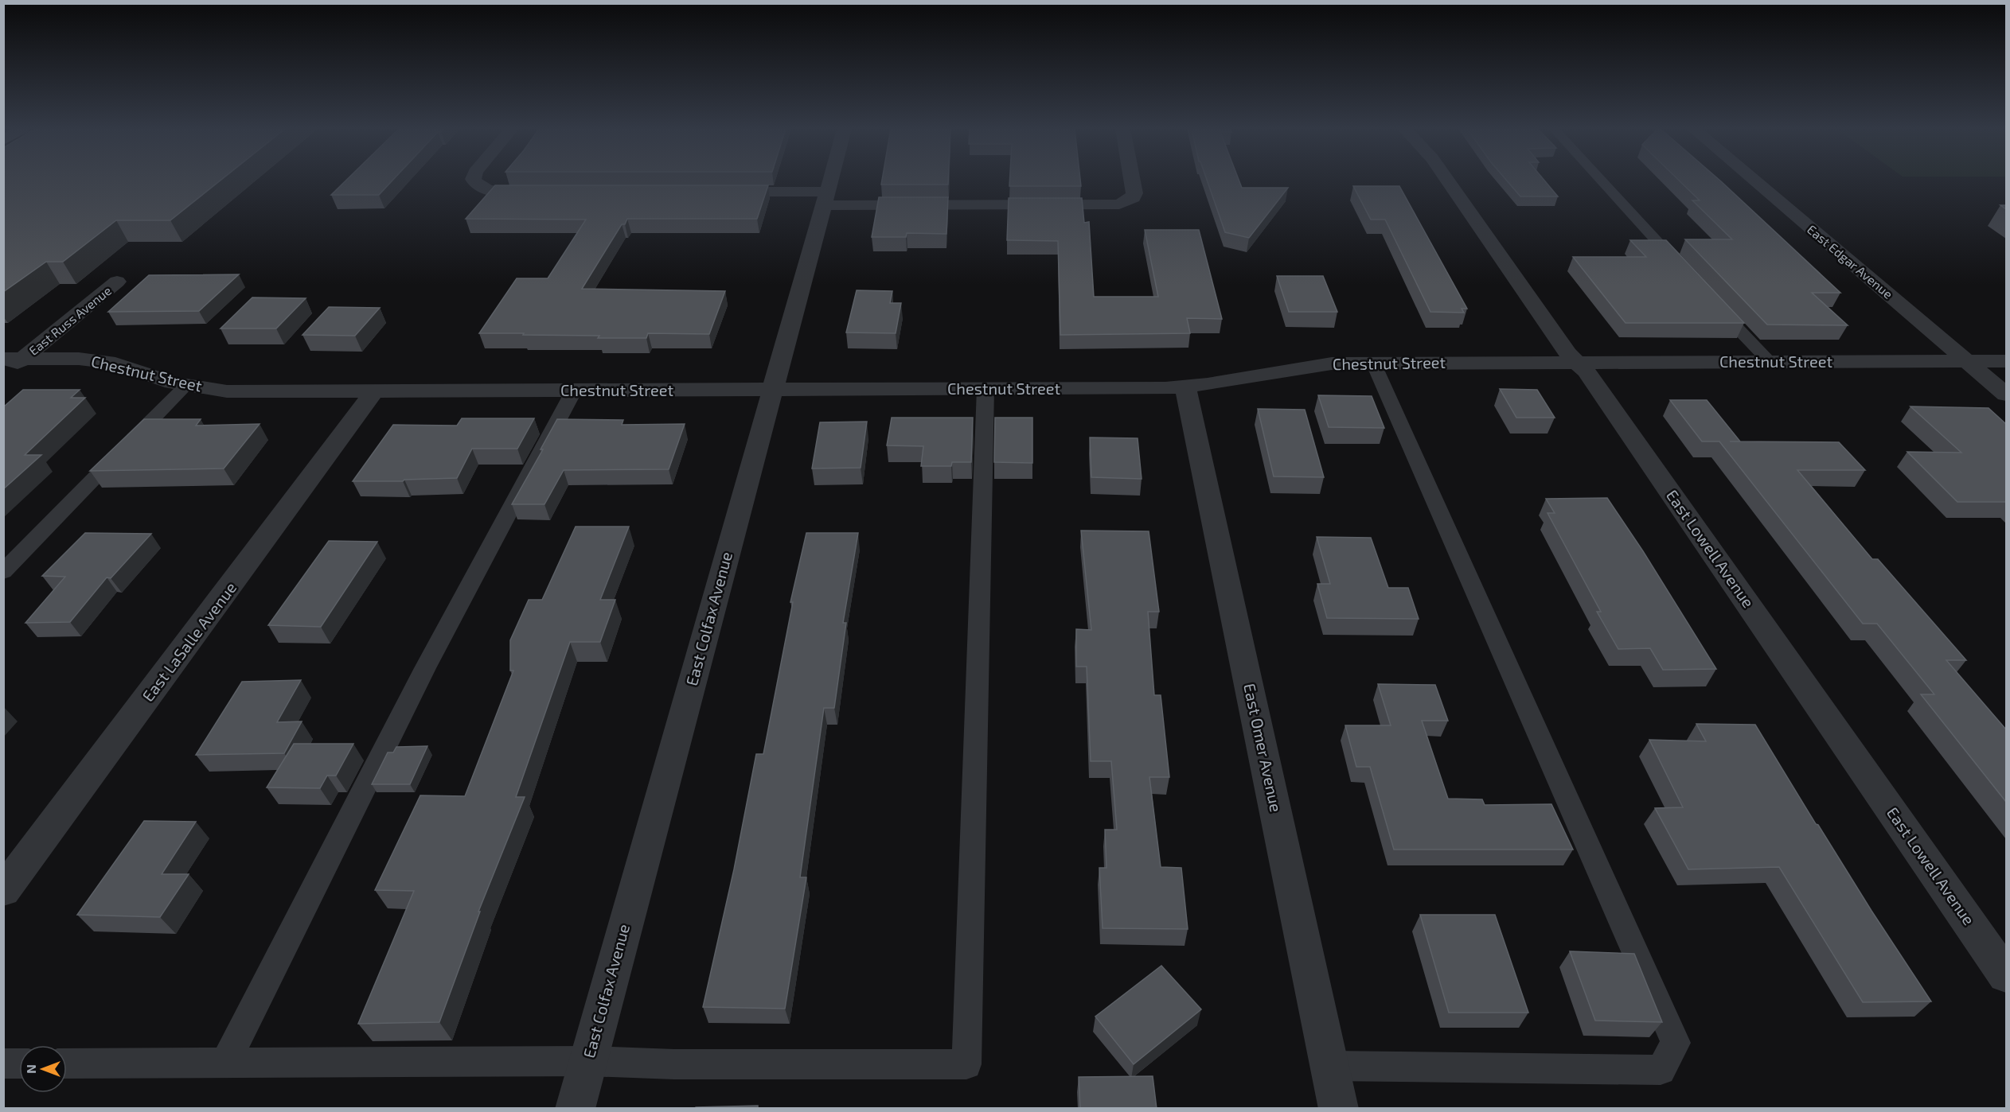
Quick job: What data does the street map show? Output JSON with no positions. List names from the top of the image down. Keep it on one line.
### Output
{"streets":{"street":["East Edgar Avenue","East Russ Avenue","Chestnut Street","East Lowell Avenue","East Colfax Avenue","East LaSalle Avenue","East Omer Avenue"]},"crossings":[["East Edgar Avenue","Chestnut Street"],["East Russ Avenue","Chestnut Street"],["Chestnut Street","East Lowell Avenue"],["Chestnut Street","East Colfax Avenue"],["Chestnut Street","East LaSalle Avenue"],["Chestnut Street","East Omer Avenue"]],"north":"left"}
